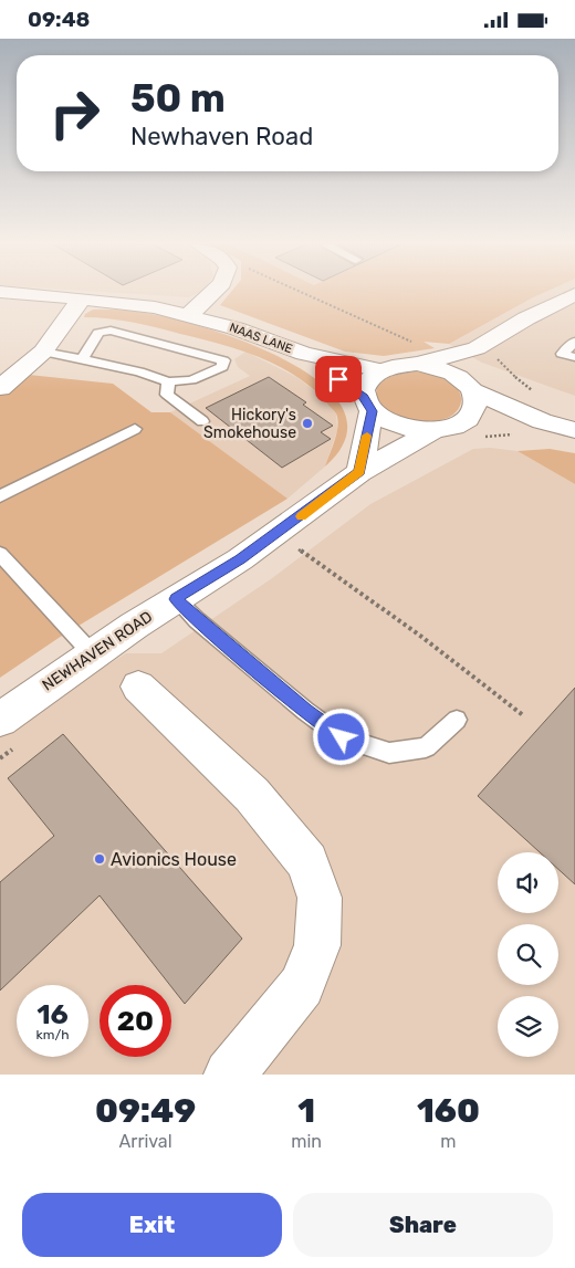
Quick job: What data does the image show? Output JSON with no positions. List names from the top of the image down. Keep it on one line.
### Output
{"streets":{"street":["NAAS LANE","NEWHAVEN ROAD"]},"crossings":[["NAAS LANE","NEWHAVEN ROAD"]],"places":["Hickory's Smokehouse","Avionics House"],"page":{"status":"09:48","turn":["50 m","Newhaven Road"],"speed":"16 km/h","limit":"20","eta":["09:49","Arrival","1","min","160","m"],"buttons":["Exit","Share"]}}
